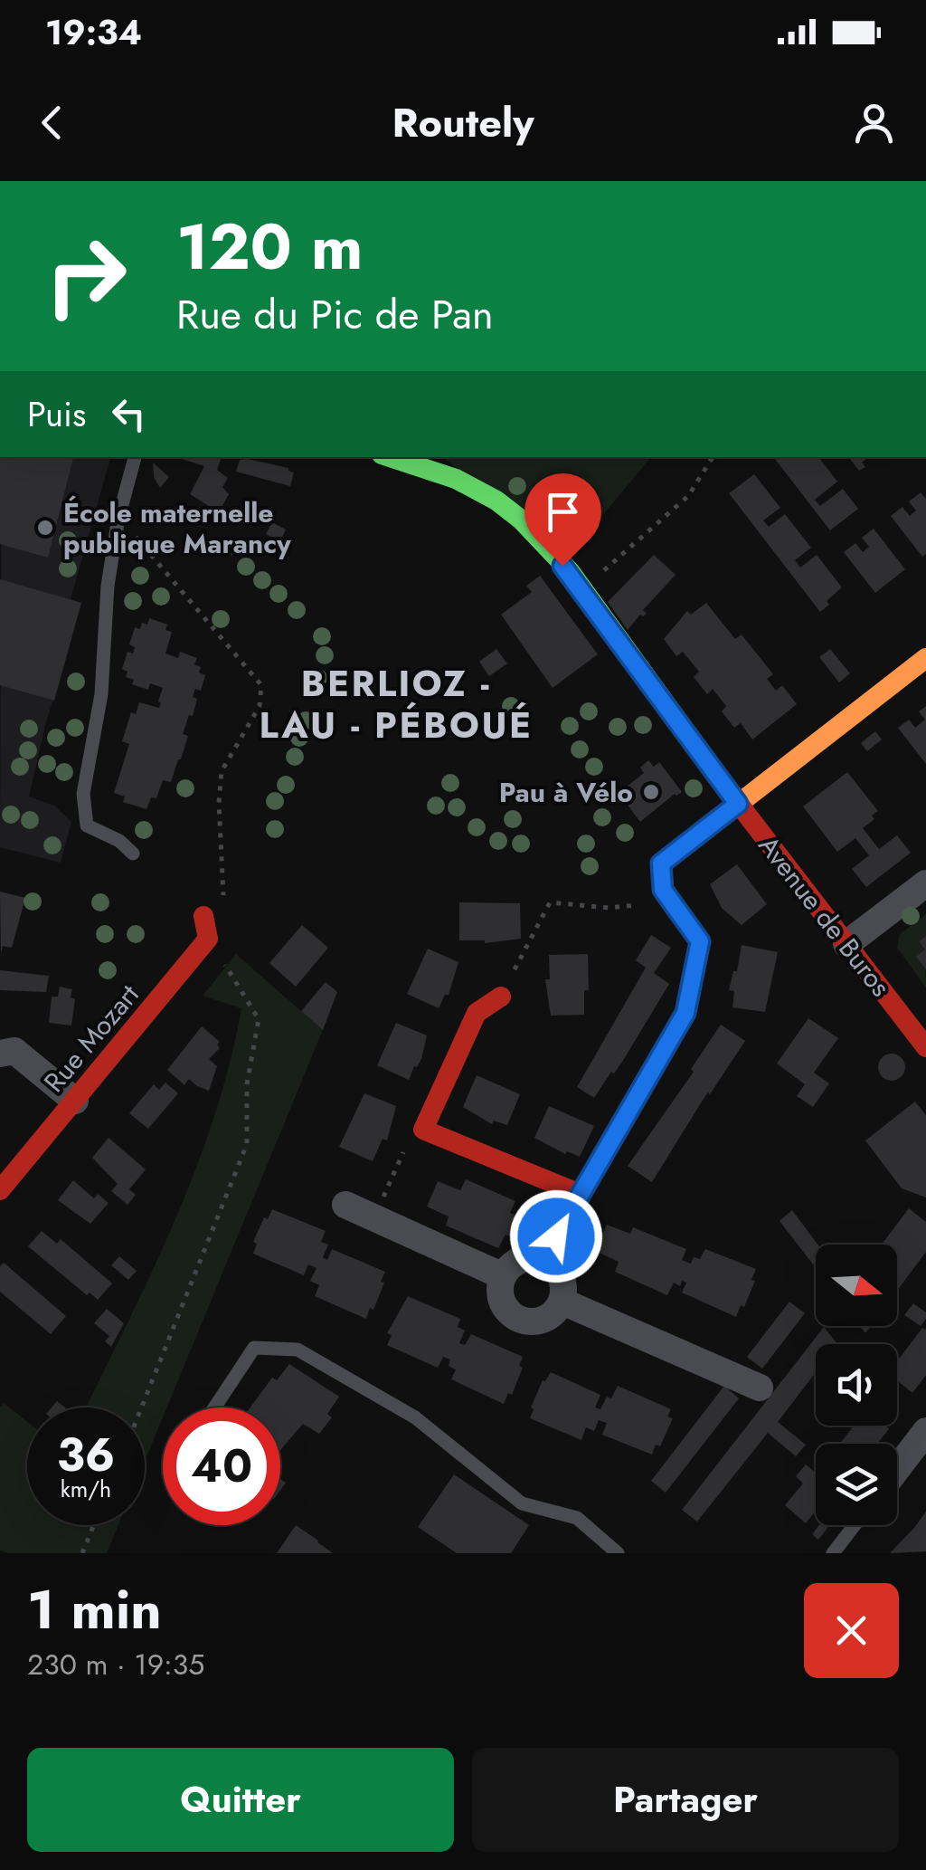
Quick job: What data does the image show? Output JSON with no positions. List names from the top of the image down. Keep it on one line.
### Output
{"streets":{"street":["Avenue de Buros","Rue Mozart"]},"districts":["BERLIOZ - LAU - PÉBOUÉ"],"places":["École maternelle publique Marancy","Pau à Vélo"],"north":"right","page":{"status":"19:34","header":"Routely","turn":["120 m","Rue du Pic de Pan"],"then":"Puis","speed":"36 km/h","limit":"40","heading":["1 min","230 m · 19:35"],"buttons":["Quitter","Partager"]}}
